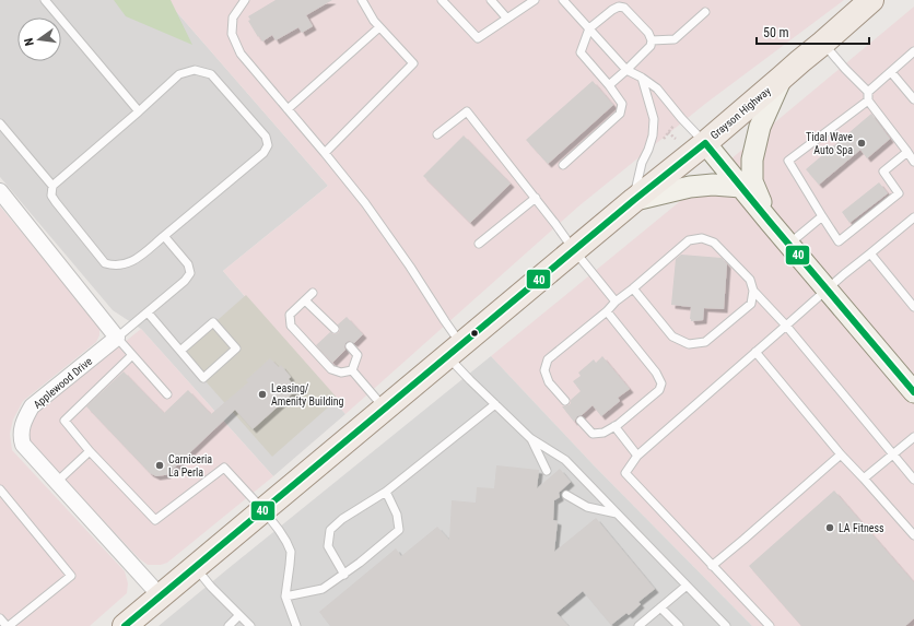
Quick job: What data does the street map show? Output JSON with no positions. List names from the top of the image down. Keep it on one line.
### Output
{"streets":{"main road":["Grayson Highway"],"street":["Applewood Drive"]},"crossings":[["Grayson Highway","Applewood Drive"]],"places":["Tidal Wave Auto Spa","Leasing/ Amenity Building","Carniceria La Perla","LA Fitness"],"lines":["transit line 40"],"scale_bar":"50 m","north":"left"}
